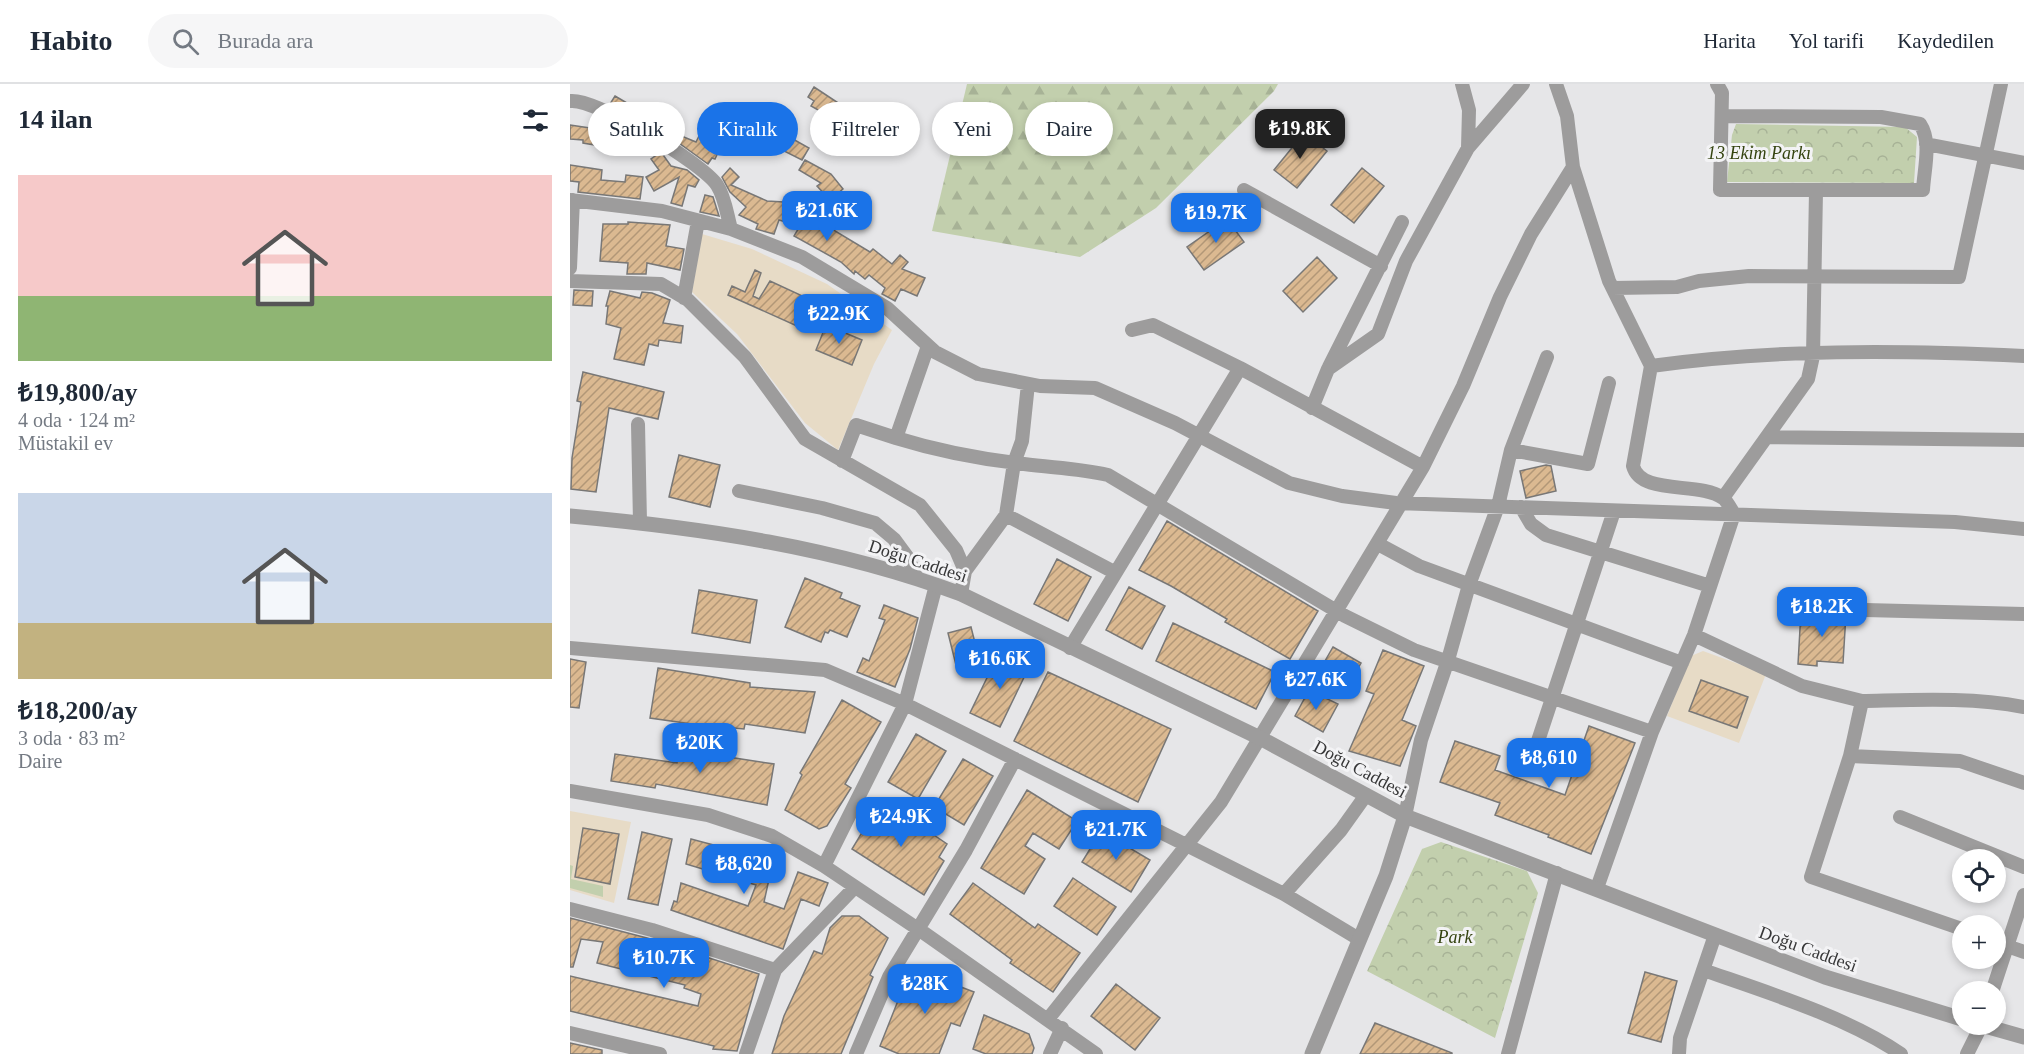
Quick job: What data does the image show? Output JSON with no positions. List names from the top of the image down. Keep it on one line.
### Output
{"streets":{"street":["Doğu Caddesi"]},"parks":["13 Ekim Parkı","Park"],"page":{"header":"Habito","search":"Burada ara","nav":["Harita","Yol tarifi","Kaydedilen"],"heading":"14 ilan","chip":["Satılık","Kiralık","Filtreler","Yeni","Daire"],"price":["₺19.8K","₺21.6K","₺19.7K","₺22.9K","₺18.2K","₺16.6K","₺27.6K","₺20K","₺8,610","₺24.9K","₺21.7K","₺8,620","₺10.7K","₺28K"],"list":[{"name":"₺19,800/ay","note":"4 oda · 124 m² · Müstakil ev"},{"name":"₺18,200/ay","note":"3 oda · 83 m² · Daire"}],"map_buttons":["+","−"]}}
